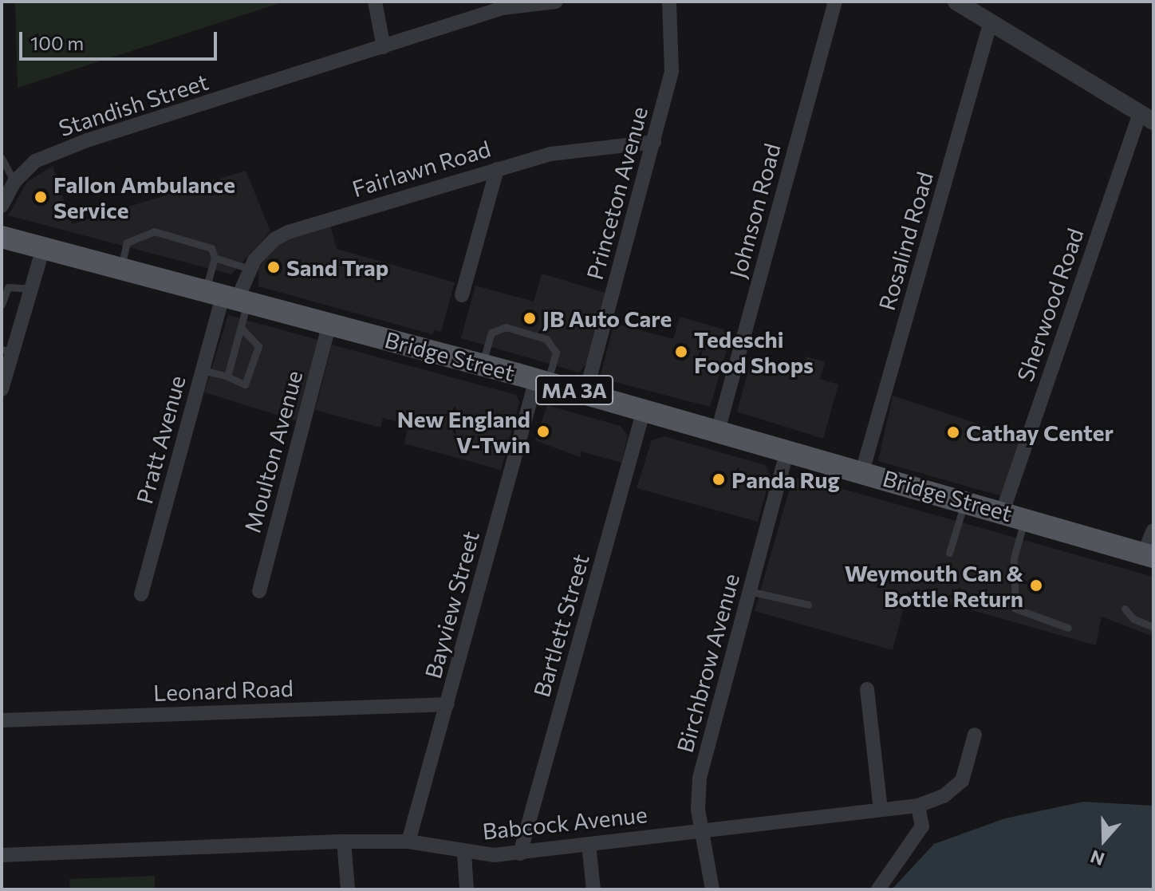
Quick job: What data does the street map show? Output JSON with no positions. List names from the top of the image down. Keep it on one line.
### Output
{"streets":{"main road":["Bridge Street","MA 3A"],"street":["Standish Street","Fairlawn Road","Princeton Avenue","Johnson Road","Rosalind Road","Sherwood Road","Pratt Avenue","Moulton Avenue","Bayview Street","Bartlett Street","Birchbrow Avenue","Leonard Road","Babcock Avenue"]},"crossings":[["Fairlawn Road","Princeton Avenue"],["Fairlawn Road","Bridge Street"],["Fairlawn Road","Pratt Avenue"],["Princeton Avenue","Bridge Street"],["Johnson Road","Bridge Street"],["Rosalind Road","Bridge Street"],["Sherwood Road","Bridge Street"],["Bridge Street","Pratt Avenue"],["Bridge Street","Moulton Avenue"],["Bridge Street","Bayview Street"],["Bridge Street","Bartlett Street"],["Bridge Street","Birchbrow Avenue"],["Bayview Street","Leonard Road"],["Bayview Street","Babcock Avenue"],["Bartlett Street","Babcock Avenue"],["Birchbrow Avenue","Babcock Avenue"]],"places":["Fallon Ambulance Service","Sand Trap","JB Auto Care","Tedeschi Food Shops","New England V-Twin","Cathay Center","Panda Rug","Weymouth Can & Bottle Return"],"scale_bar":"100 m","north":"bottom"}
